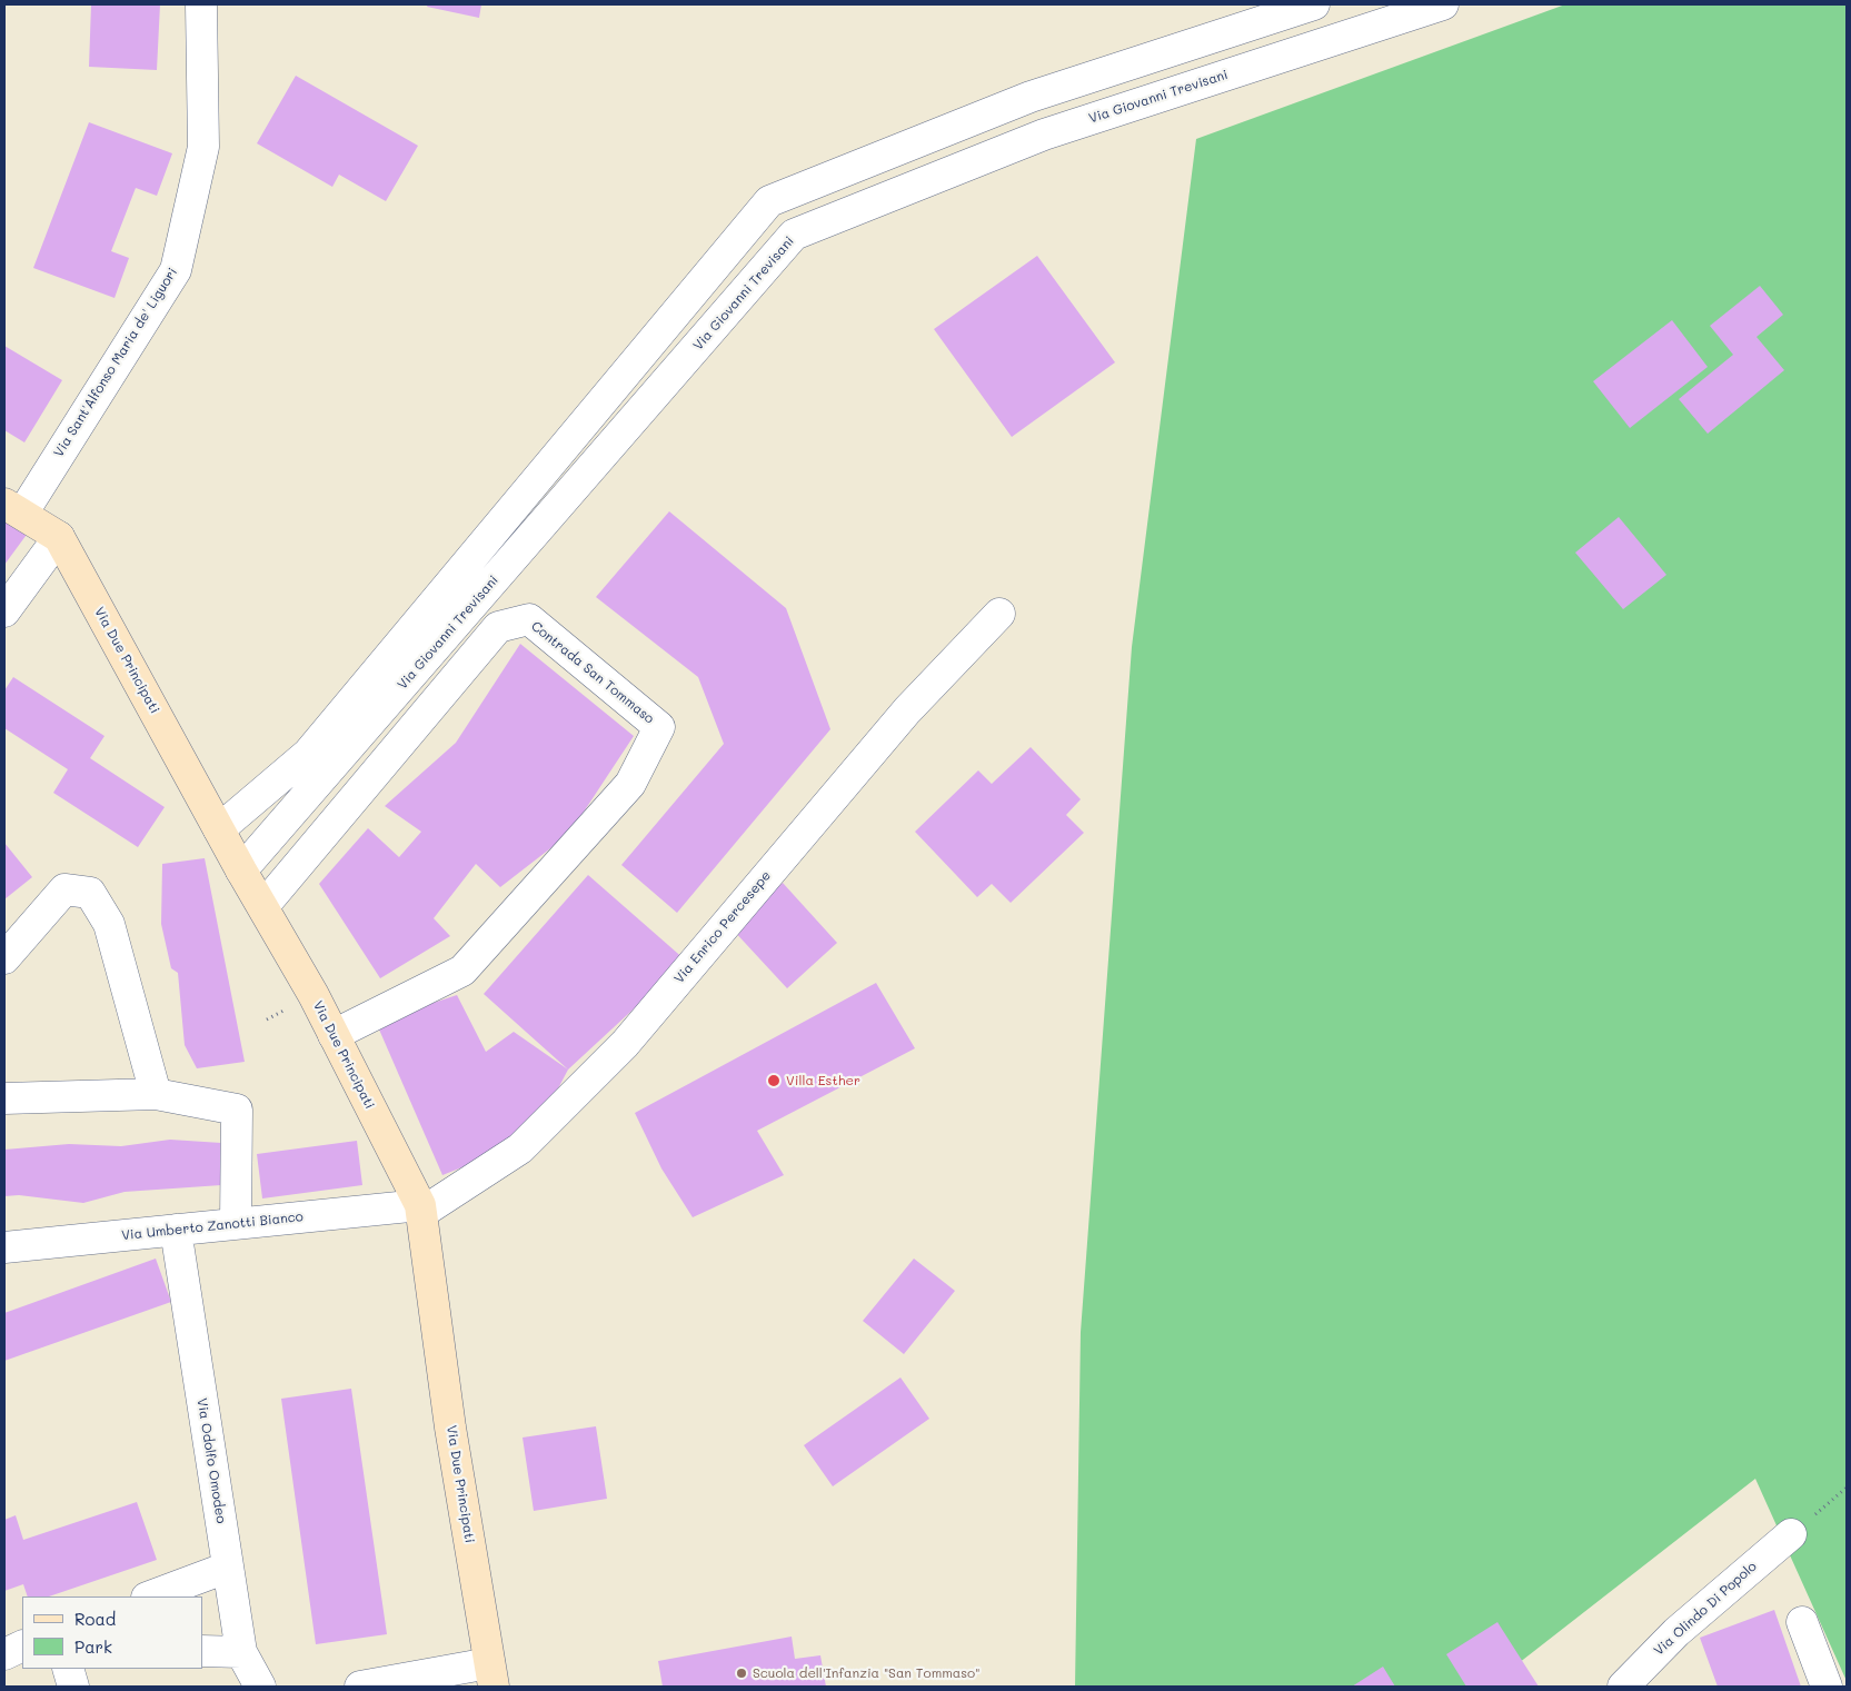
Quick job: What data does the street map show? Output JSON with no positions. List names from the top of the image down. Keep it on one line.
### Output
{"streets":{"street":["Via Giovanni Trevisani","Via Sant'Alfonso Maria de' Liguori","Via Due Principati","Contrada San Tommaso","Via Enrico Percesepe","Via Umberto Zanotti Bianco","Via Odolfo Omodeo","Via Olindo Di Popolo"]},"crossings":[["Via Giovanni Trevisani","Via Due Principati"],["Via Sant'Alfonso Maria de' Liguori","Via Due Principati"],["Via Due Principati","Contrada San Tommaso"],["Via Due Principati","Via Enrico Percesepe"],["Via Due Principati","Via Umberto Zanotti Bianco"],["Via Enrico Percesepe","Via Umberto Zanotti Bianco"],["Via Umberto Zanotti Bianco","Via Odolfo Omodeo"]],"places":["Villa Esther","Scuola dell'Infanzia \"San Tommaso\""],"legend":["Road","Park"]}
